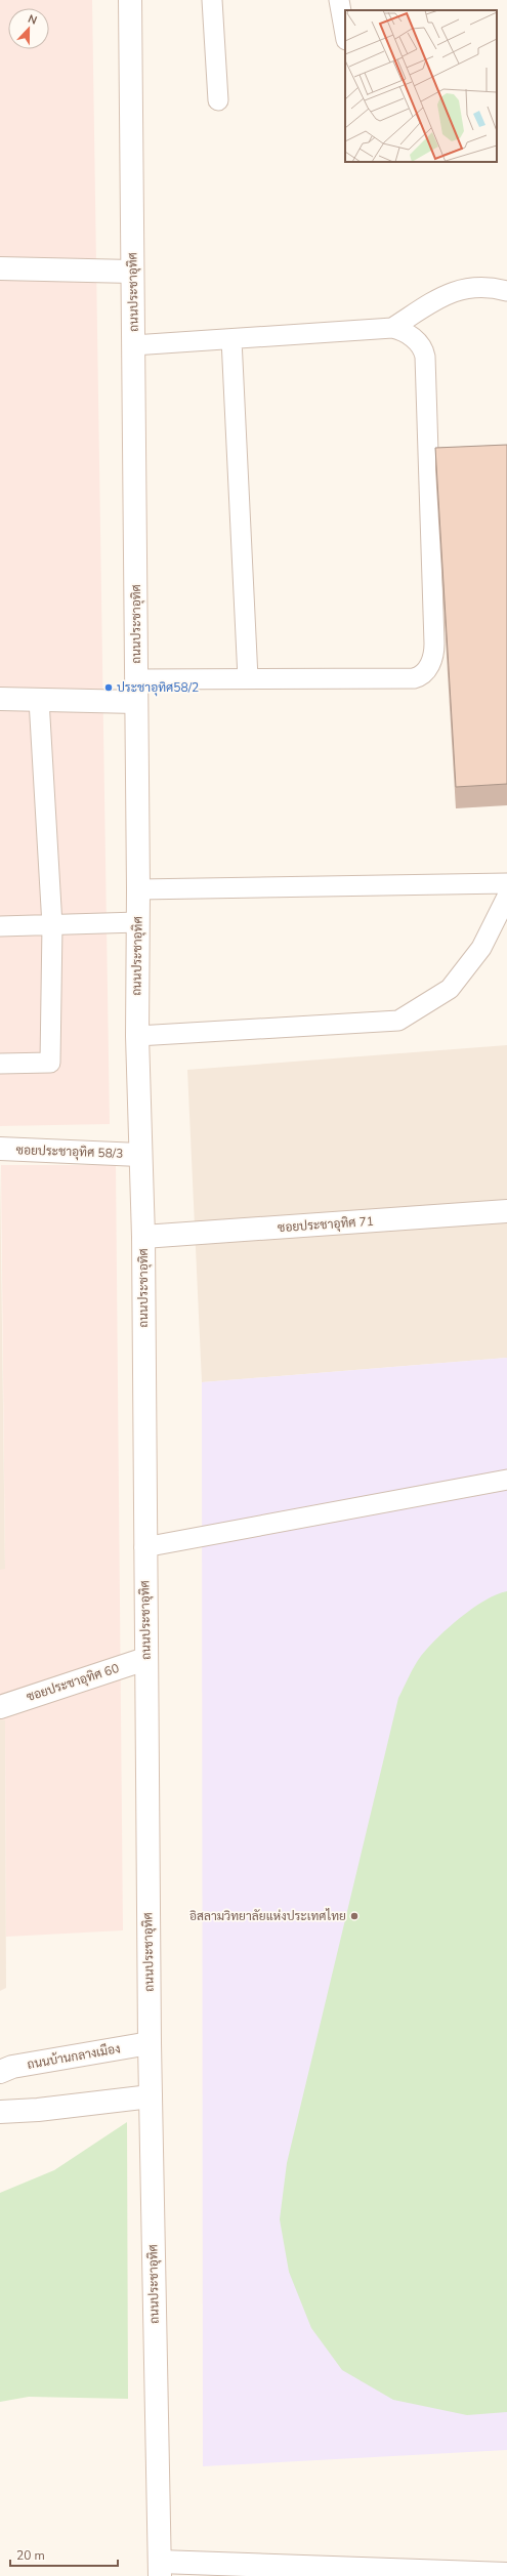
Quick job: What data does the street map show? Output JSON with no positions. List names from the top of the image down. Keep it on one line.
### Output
{"streets":{"main road":["ถนนประชาอุทิศ","ซอยประชาอุทิศ 58/3","ซอยประชาอุทิศ 71","ซอยประชาอุทิศ 60","ถนนบ้านกลางเมือง"]},"crossings":[["ถนนประชาอุทิศ","ซอยประชาอุทิศ 58/3"],["ถนนประชาอุทิศ","ซอยประชาอุทิศ 71"],["ถนนประชาอุทิศ","ซอยประชาอุทิศ 60"],["ถนนประชาอุทิศ","ถนนบ้านกลางเมือง"]],"places":["ประชาอุทิศ58/2","อิสลามวิทยาลัยแห่งประเทศไทย"],"scale_bar":"20 m","north":"top"}
